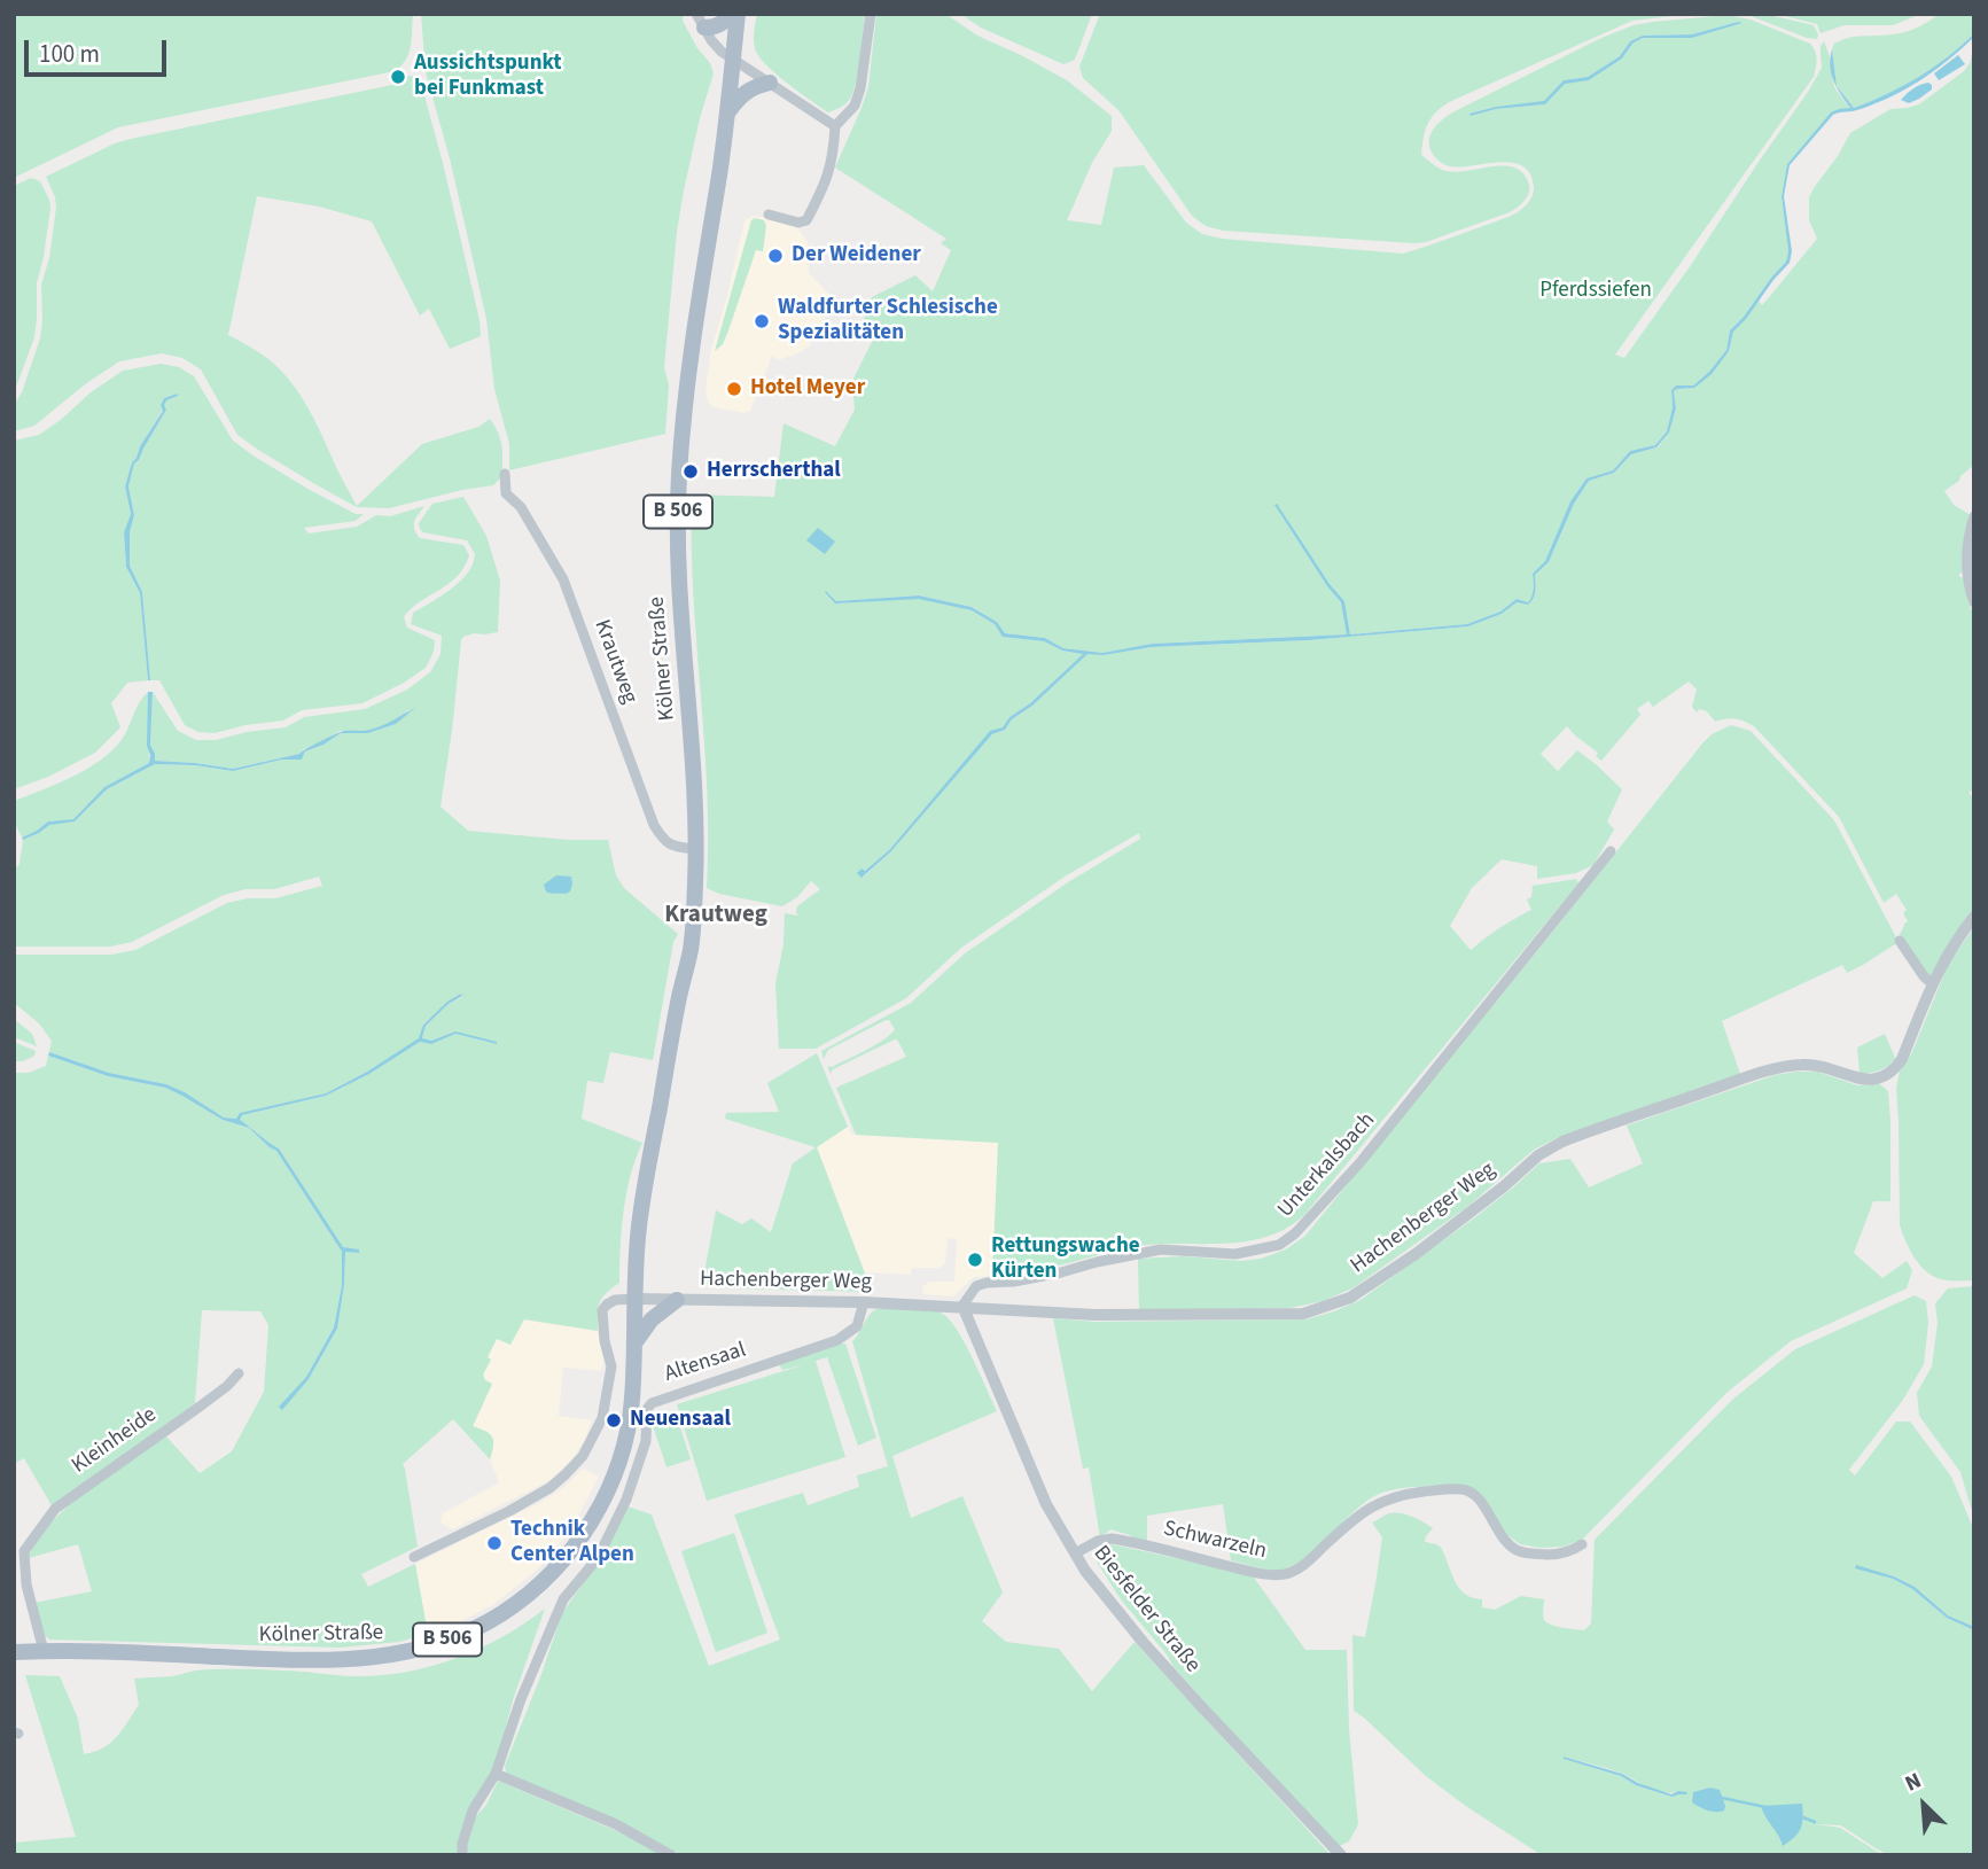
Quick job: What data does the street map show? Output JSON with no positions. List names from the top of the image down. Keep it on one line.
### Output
{"streets":{"main road":["B 506","Kölner Straße"],"street":["Krautweg","Unterkalsbach","Hachenberger Weg","Altensaal","Kleinheide","Schwarzeln","Biesfelder Straße"]},"crossings":[["Kölner Straße","Krautweg"],["Kölner Straße","Hachenberger Weg"],["Kölner Straße","Kleinheide"],["Unterkalsbach","Hachenberger Weg"],["Unterkalsbach","Biesfelder Straße"],["Hachenberger Weg","Altensaal"],["Hachenberger Weg","Biesfelder Straße"],["Schwarzeln","Biesfelder Straße"]],"districts":["Krautweg"],"parks":["Pferdssiefen"],"places":["Aussichtspunkt bei Funkmast","Der Weidener","Waldfurter Schlesische Spezialitäten","Hotel Meyer","Herrscherthal","Rettungswache Kürten","Neuensaal","Technik Center Alpen"],"scale_bar":"100 m","north":"top left"}
